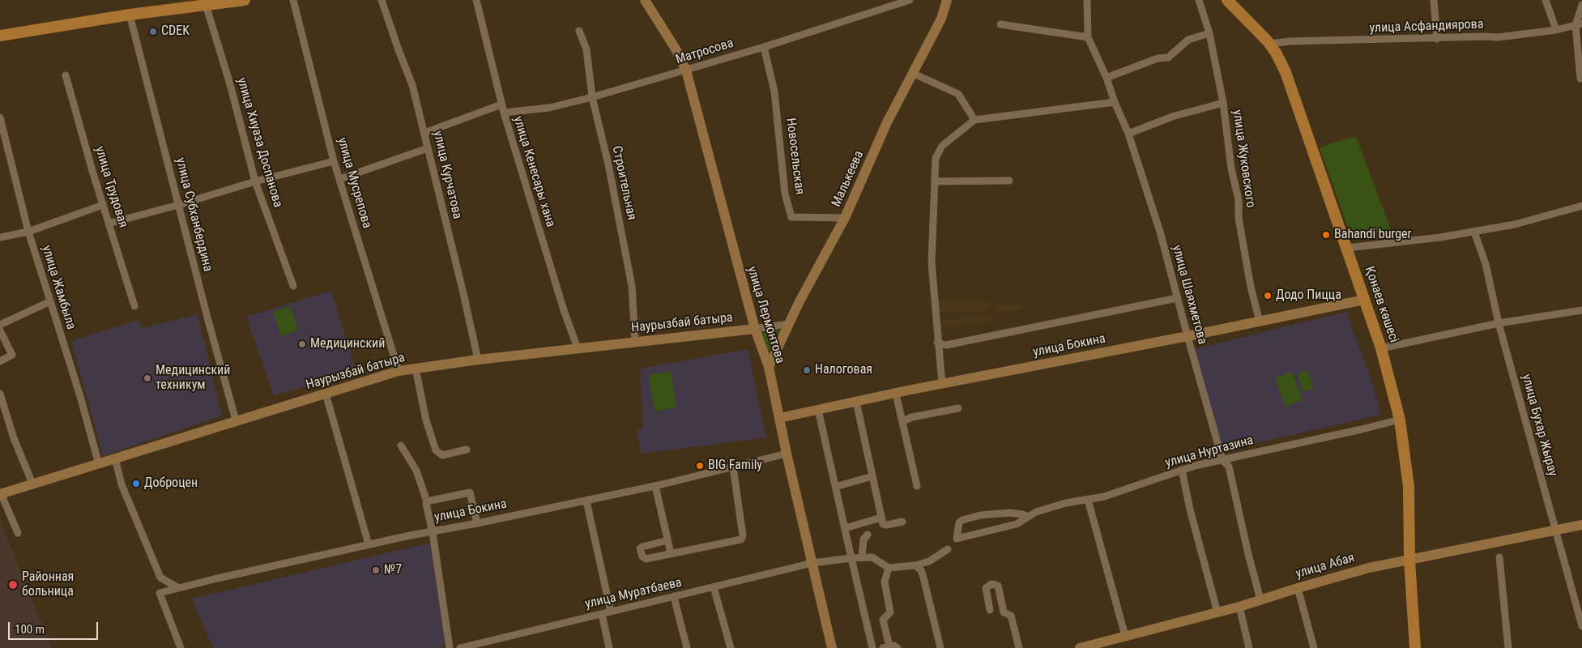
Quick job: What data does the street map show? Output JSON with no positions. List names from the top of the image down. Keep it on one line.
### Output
{"streets":{"main road":["Малькеева","Қонаев көшесі","улица Лермонтова","Наурызбай батыра","улица Бокина","улица Абая"],"street":["улица Асфандиярова","Матросова","улица Хиуаза Доспанова","Новосельская","улица Жуковского","улица Кенесары хана","улица Курчатова","улица Мусрепова","Строительная","улица Трудовая","улица Субханбердина","улица Жамбыла","улица Шаяхметова","улица Бухар Жырау","улица Нуртазина","улица Муратбаева"]},"crossings":[["улица Асфандиярова","Қонаев көшесі"],["Матросова","Новосельская"],["Матросова","улица Кенесары хана"],["Матросова","улица Курчатова"],["Матросова","Строительная"],["Матросова","улица Лермонтова"],["Новосельская","Малькеева"],["улица Жуковского","улица Бокина"],["улица Кенесары хана","Наурызбай батыра"],["улица Курчатова","Наурызбай батыра"],["Малькеева","улица Лермонтова"],["улица Мусрепова","Наурызбай батыра"],["Строительная","Наурызбай батыра"],["улица Субханбердина","Наурызбай батыра"],["улица Жамбыла","Наурызбай батыра"],["улица Шаяхметова","улица Бокина"],["улица Шаяхметова","улица Нуртазина"],["улица Шаяхметова","улица Абая"],["Қонаев көшесі","улица Бокина"],["Қонаев көшесі","улица Нуртазина"],["Қонаев көшесі","улица Абая"],["улица Лермонтова","Наурызбай батыра"],["улица Лермонтова","улица Бокина"],["улица Лермонтова","улица Муратбаева"],["улица Бухар Жырау","улица Абая"]],"places":["CDEK","Bahandi burger","Додо Пицца","Медицинский","Налоговая","Медицинский техникум","BIG Family","Доброцен","№7","Районная больница"],"scale_bar":"100 m"}
